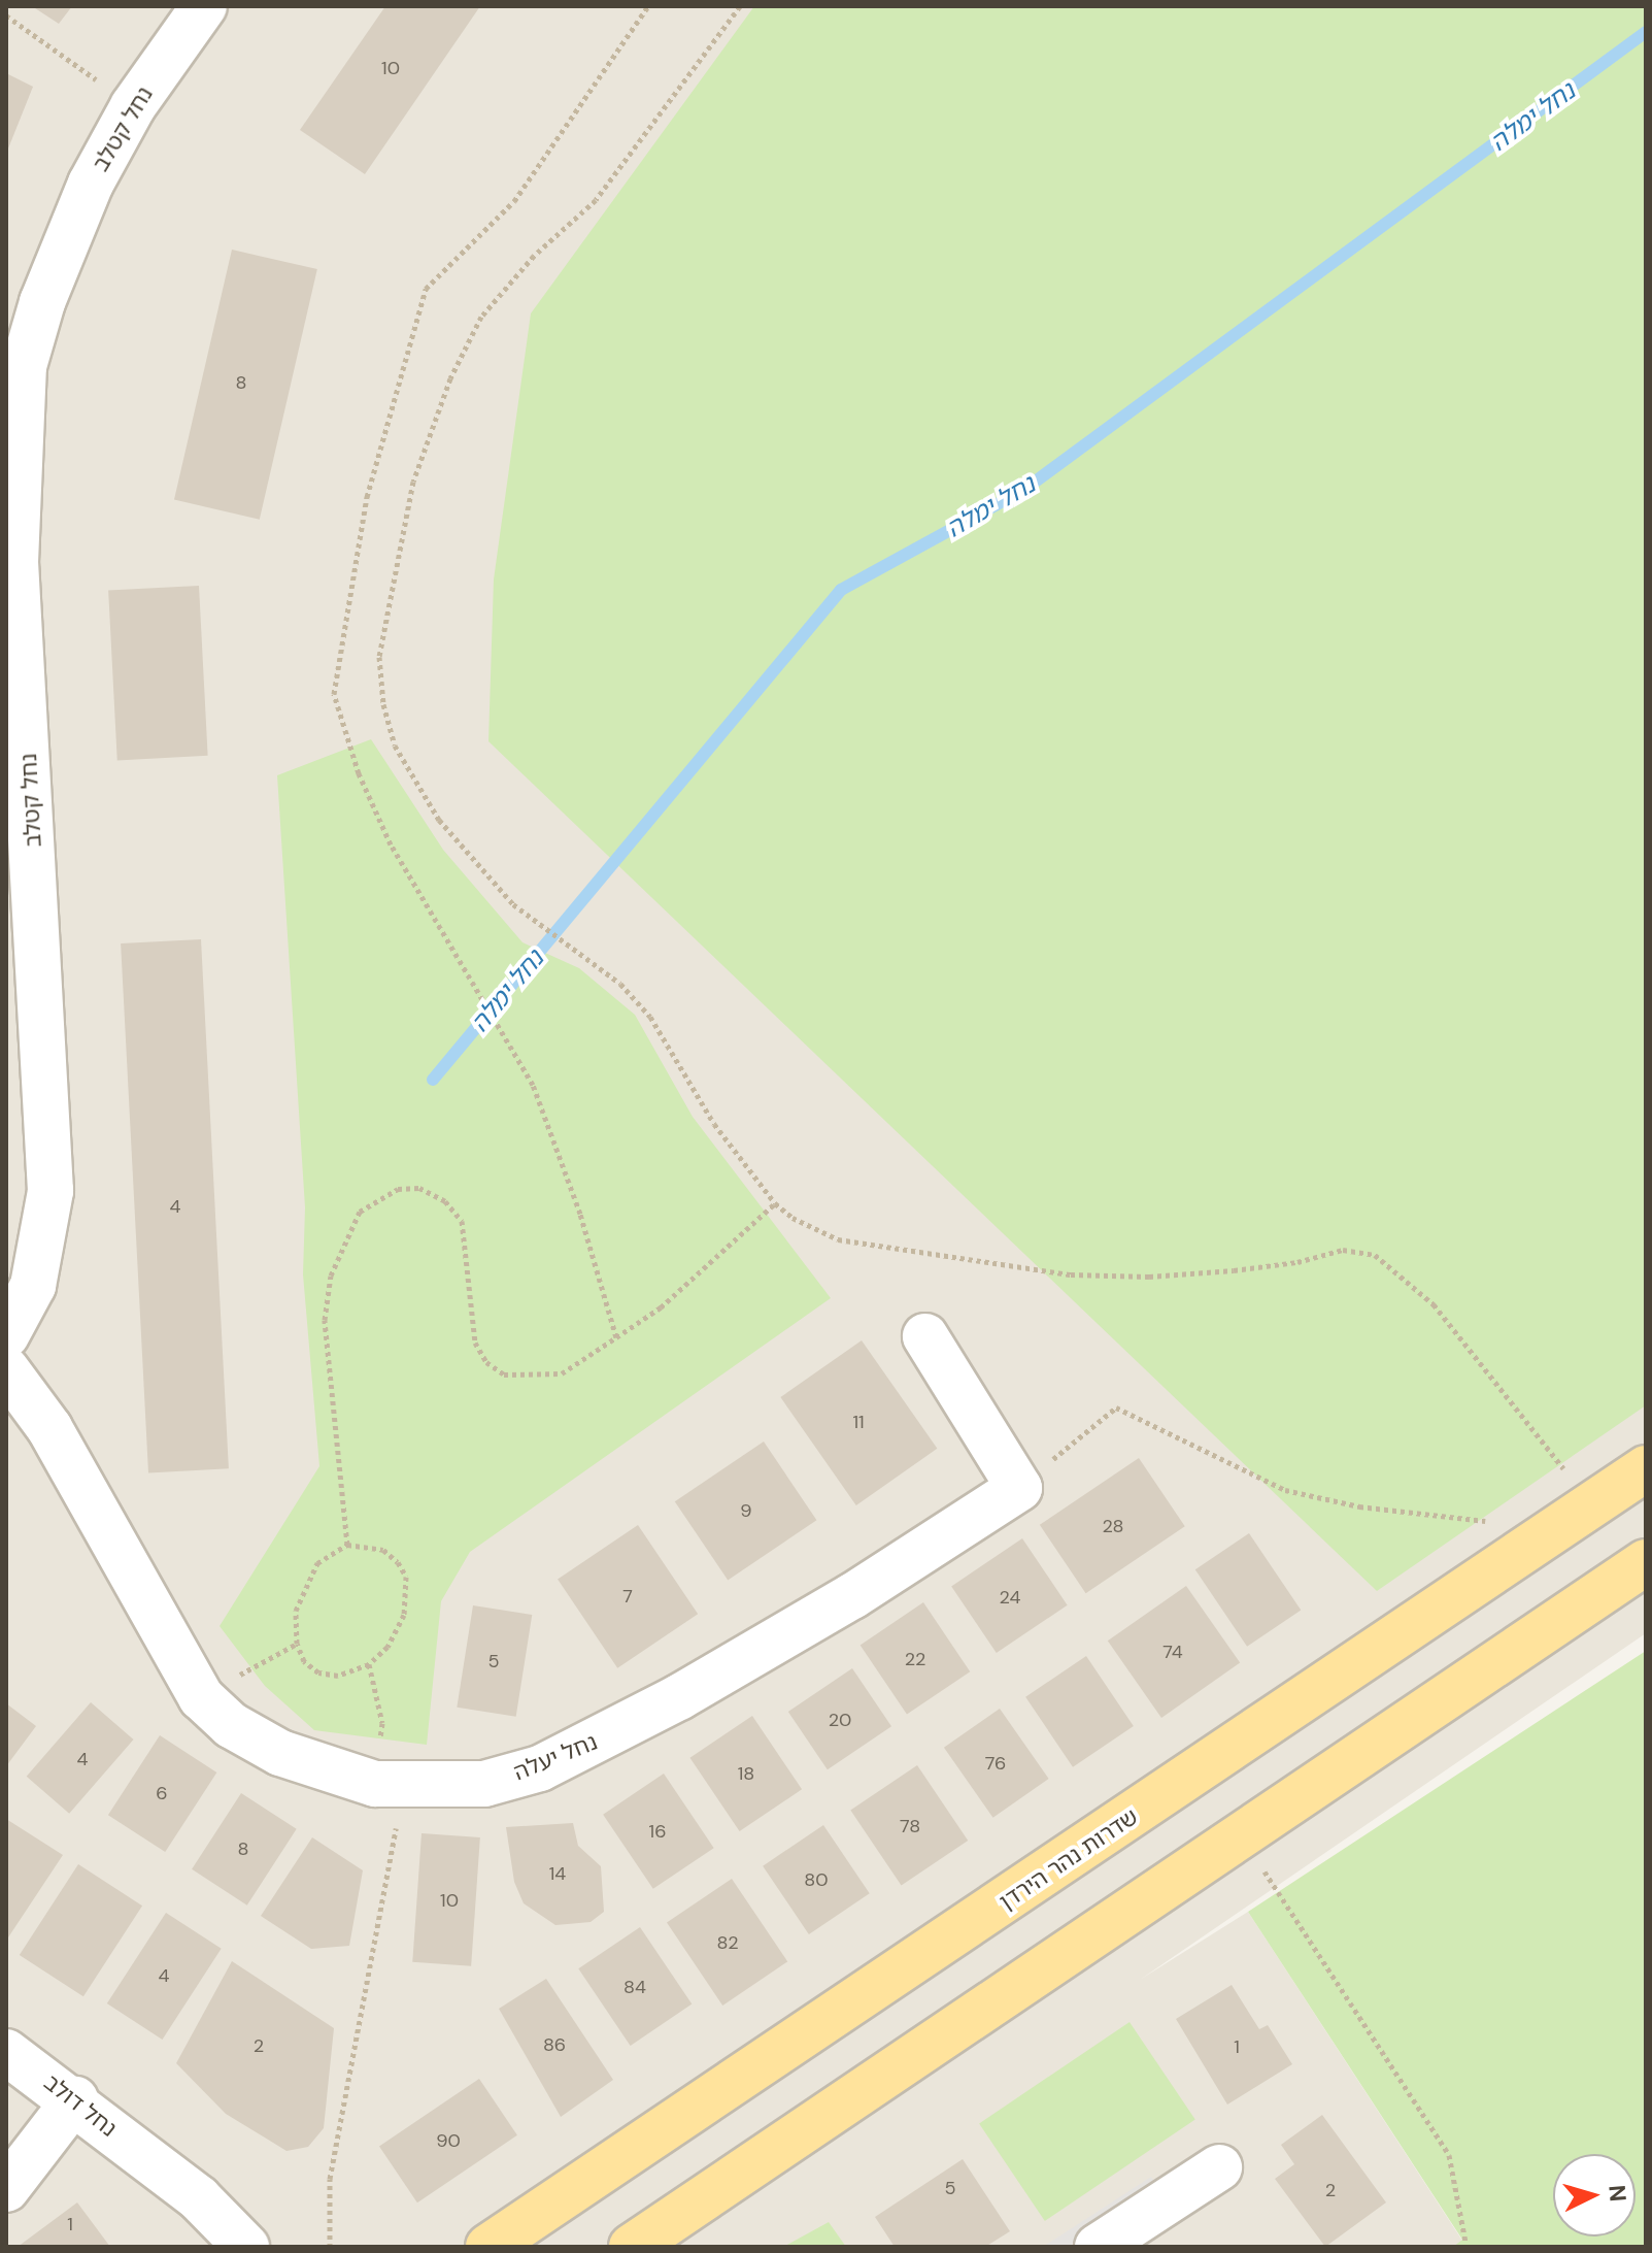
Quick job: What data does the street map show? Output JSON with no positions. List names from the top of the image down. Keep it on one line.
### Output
{"streets":{"main road":["שדרות נהר הירדן"],"street":["נחל קטלב","נחל יעלה","נחל דולב"]},"water":["נחל ימלה"],"house_numbers":["10","8","4","11","9","28","7","24","74","22","5","20","4","76","18","6","78","16","8","14","80","10","82","4","84","86","2","1","90","5","2","1"],"north":"right"}
